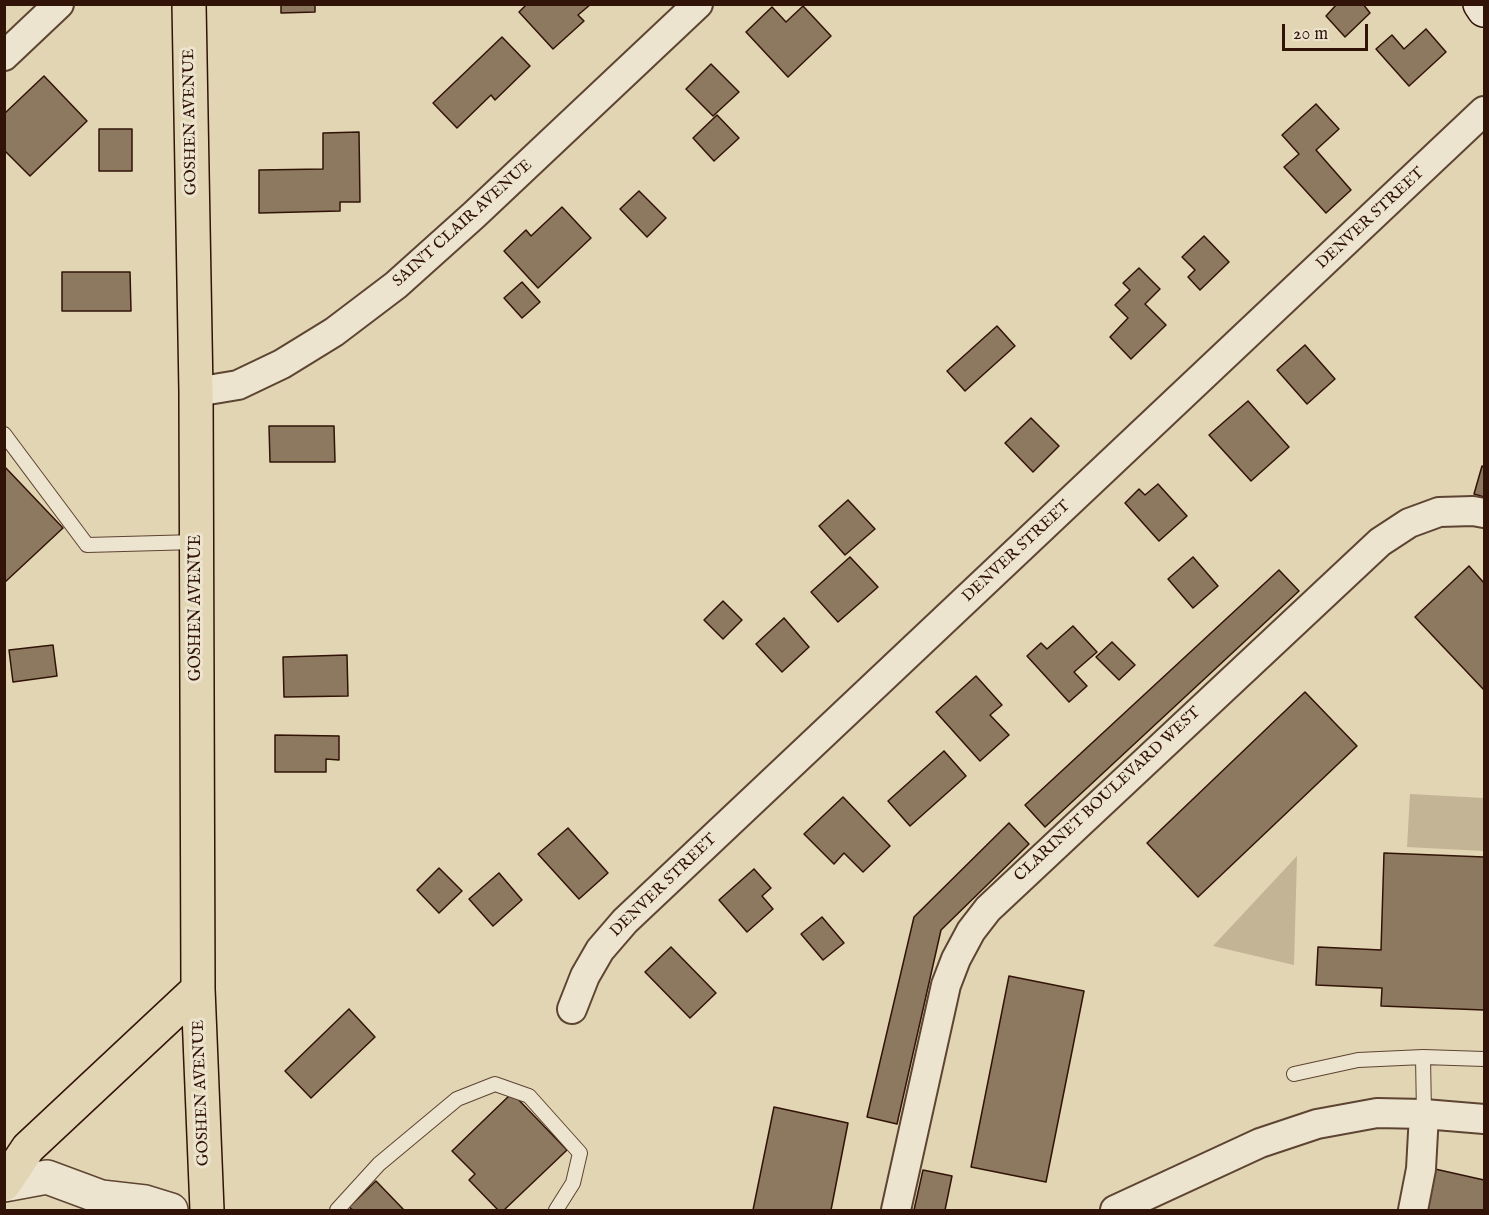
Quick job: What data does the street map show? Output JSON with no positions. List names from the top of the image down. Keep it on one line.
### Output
{"streets":{"main road":["GOSHEN AVENUE"],"street":["DENVER STREET","SAINT CLAIR AVENUE","CLARINET BOULEVARD WEST"]},"crossings":[["GOSHEN AVENUE","SAINT CLAIR AVENUE"]],"scale_bar":"20 m"}
